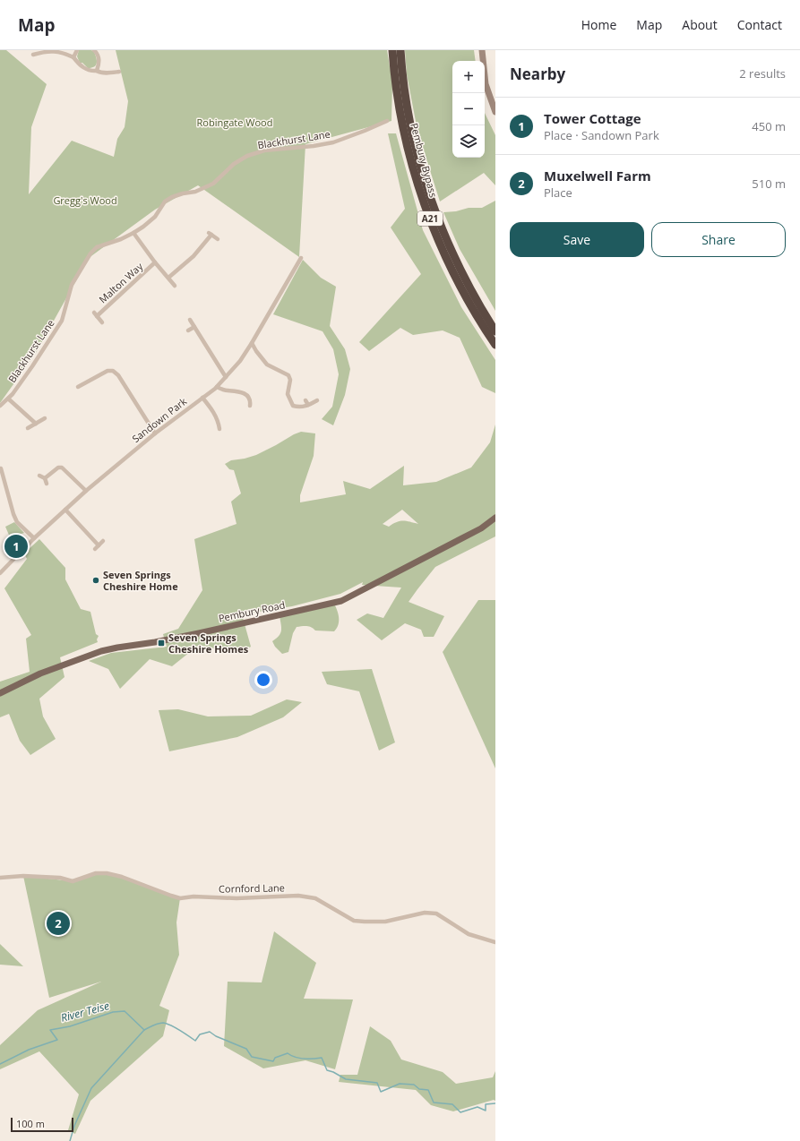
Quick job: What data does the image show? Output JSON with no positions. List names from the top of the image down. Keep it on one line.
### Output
{"streets":{"highway":["Pembury Bypass","A21"],"main road":["Pembury Road"],"street":["Blackhurst Lane","Malton Way","Sandown Park","Cornford Lane"]},"crossings":[["Blackhurst Lane","Malton Way"]],"water":["River Teise"],"parks":["Robingate Wood","Gregg's Wood"],"places":{"other":["Seven Springs Cheshire Home"],"transit":["Seven Springs Cheshire Homes"]},"scale_bar":"100 m","page":{"header":"Map","nav":["Home","Map","About","Contact"],"heading":["Nearby","2 results"],"map_buttons":["+","−"],"list":[{"mark":"1","name":"Tower Cottage","note":"Place · Sandown Park","value":"450 m"},{"mark":"2","name":"Muxelwell Farm","note":"Place","value":"510 m"}],"buttons":["Save","Share"],"pins":["1","2"],"scale":"100 m"}}
